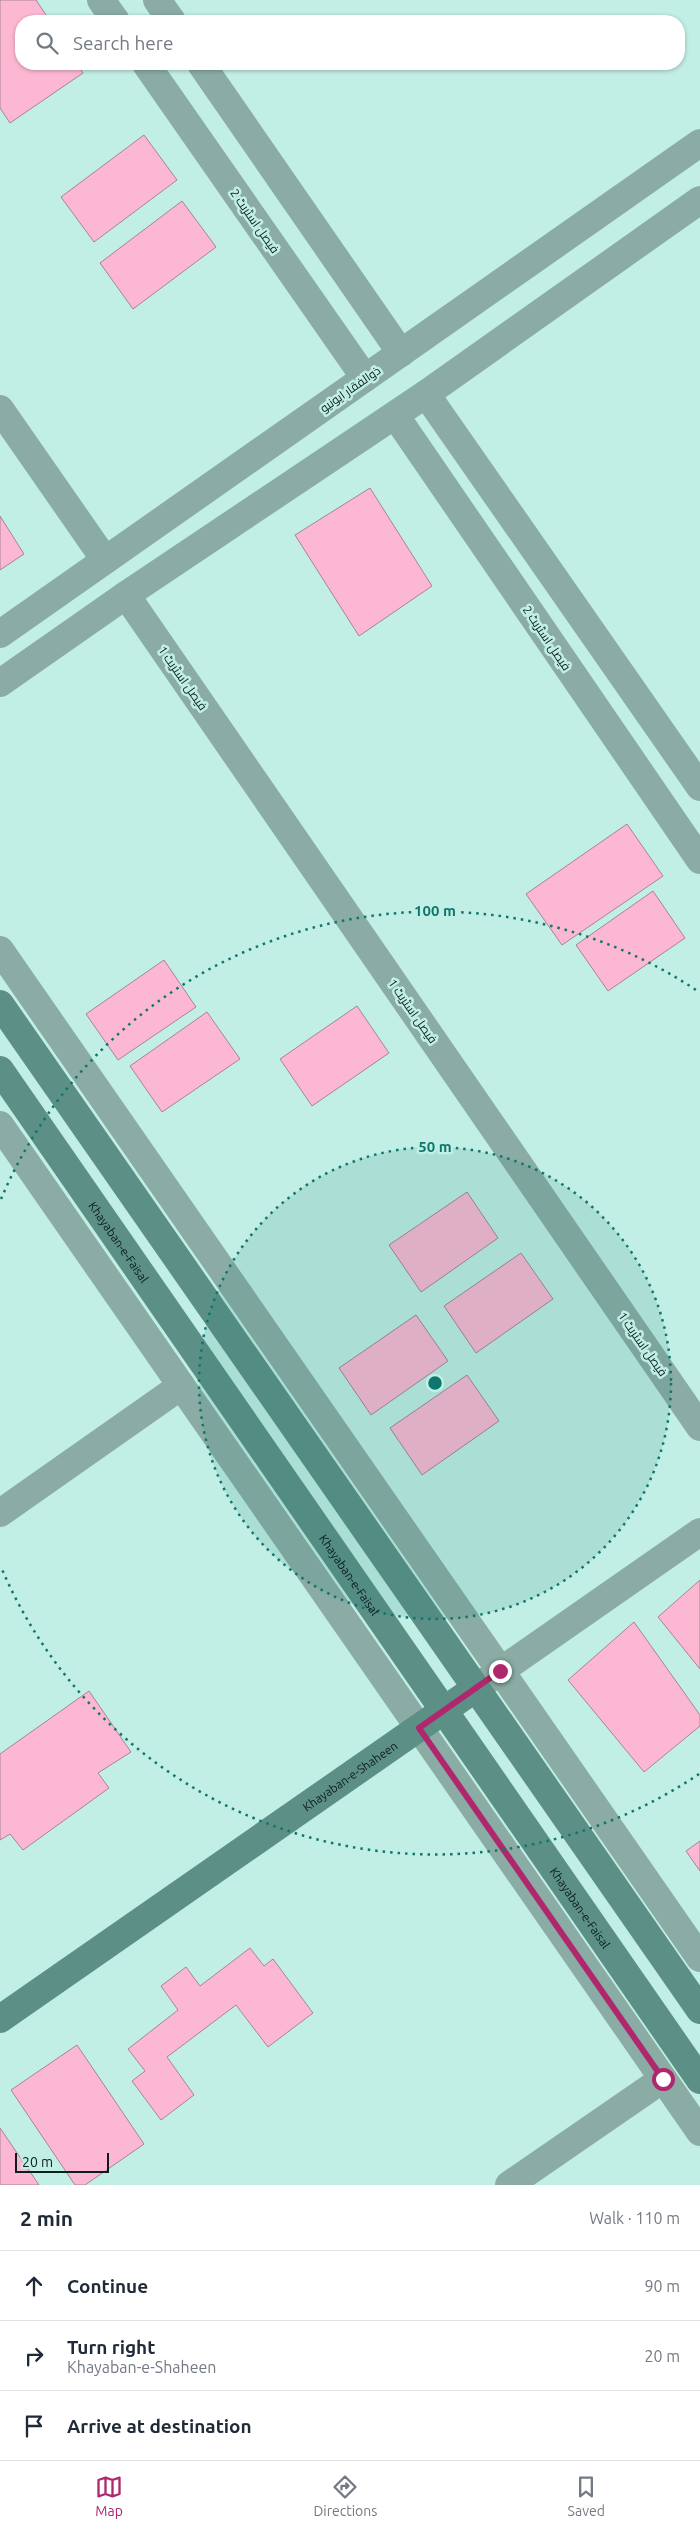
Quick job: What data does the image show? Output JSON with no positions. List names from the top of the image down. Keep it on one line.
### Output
{"streets":{"main road":["Khayaban-e-Faisal","Khayaban-e-Shaheen"],"street":["فیصل اسٹریٹ 2","ذوالفقار ایونیو","فیصل اسٹریٹ 1"]},"crossings":[["فیصل اسٹریٹ 2","ذوالفقار ایونیو"],["Khayaban-e-Faisal","Khayaban-e-Shaheen"]],"scale_bar":"20 m","page":{"search":"Search here","scale":"20 m","heading":["2 min","Walk · 110 m"],"list":[["Continue","90 m"],["Turn right","Khayaban-e-Shaheen","20 m"],"Arrive at destination"],"nav":["Map","Directions","Saved"]},"rings":["100 m","50 m"]}
